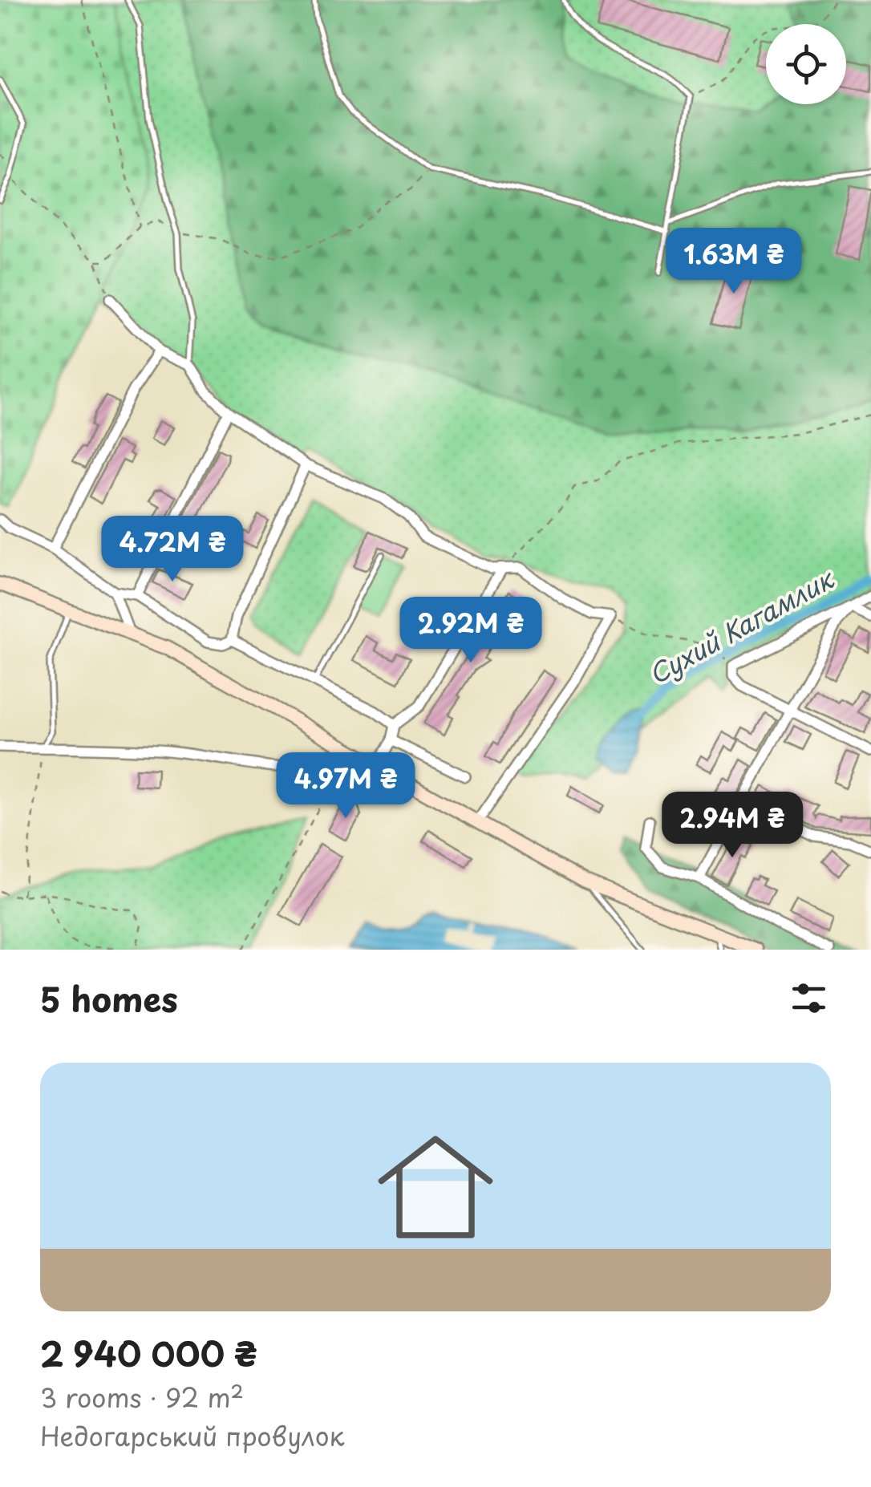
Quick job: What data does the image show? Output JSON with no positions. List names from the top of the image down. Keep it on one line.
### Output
{"water":["Сухий Кагамлик"],"page":{"price":["1.63M ₴","4.72M ₴","2.92M ₴","4.97M ₴","2.94M ₴"],"heading":"5 homes","list":[{"name":"2 940 000 ₴","note":"3 rooms · 92 m² · Недогарський провулок"}]}}
